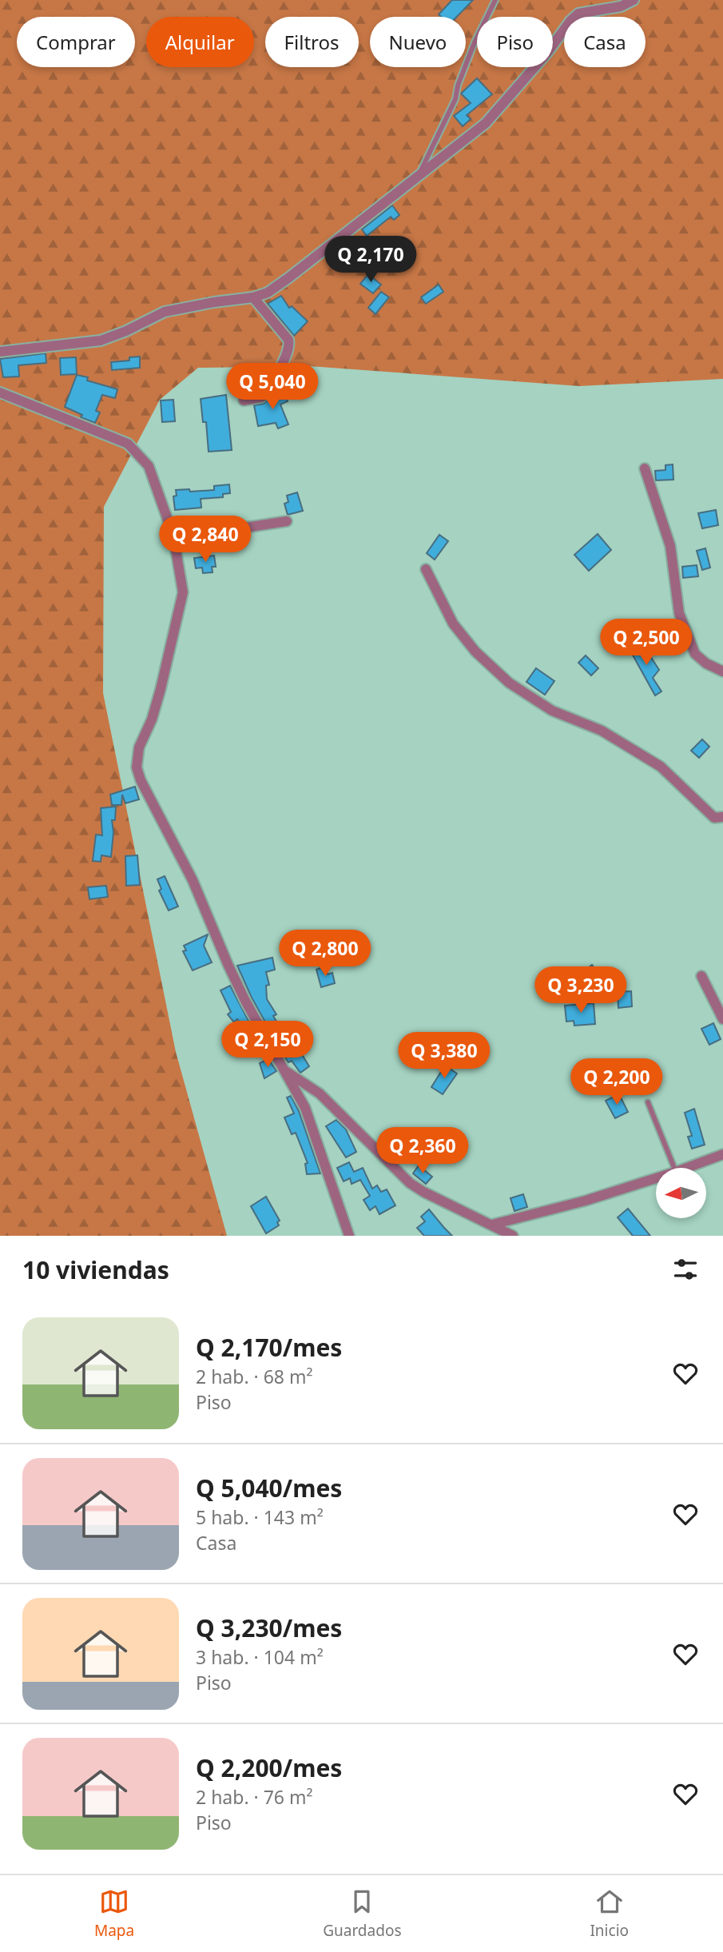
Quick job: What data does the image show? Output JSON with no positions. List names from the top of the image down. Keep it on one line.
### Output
{"north":"left","page":{"chip":["Comprar","Alquilar","Filtros","Nuevo","Piso","Casa"],"price":["Q 2,170","Q 5,040","Q 2,840","Q 2,500","Q 2,800","Q 3,230","Q 2,150","Q 3,380","Q 2,200","Q 2,360"],"heading":"10 viviendas","list":[{"name":"Q 2,170/mes","note":"2 hab. · 68 m² · Piso"},{"name":"Q 5,040/mes","note":"5 hab. · 143 m² · Casa"},{"name":"Q 3,230/mes","note":"3 hab. · 104 m² · Piso"},{"name":"Q 2,200/mes","note":"2 hab. · 76 m² · Piso"}],"tabs":["Mapa","Guardados","Inicio"]}}
